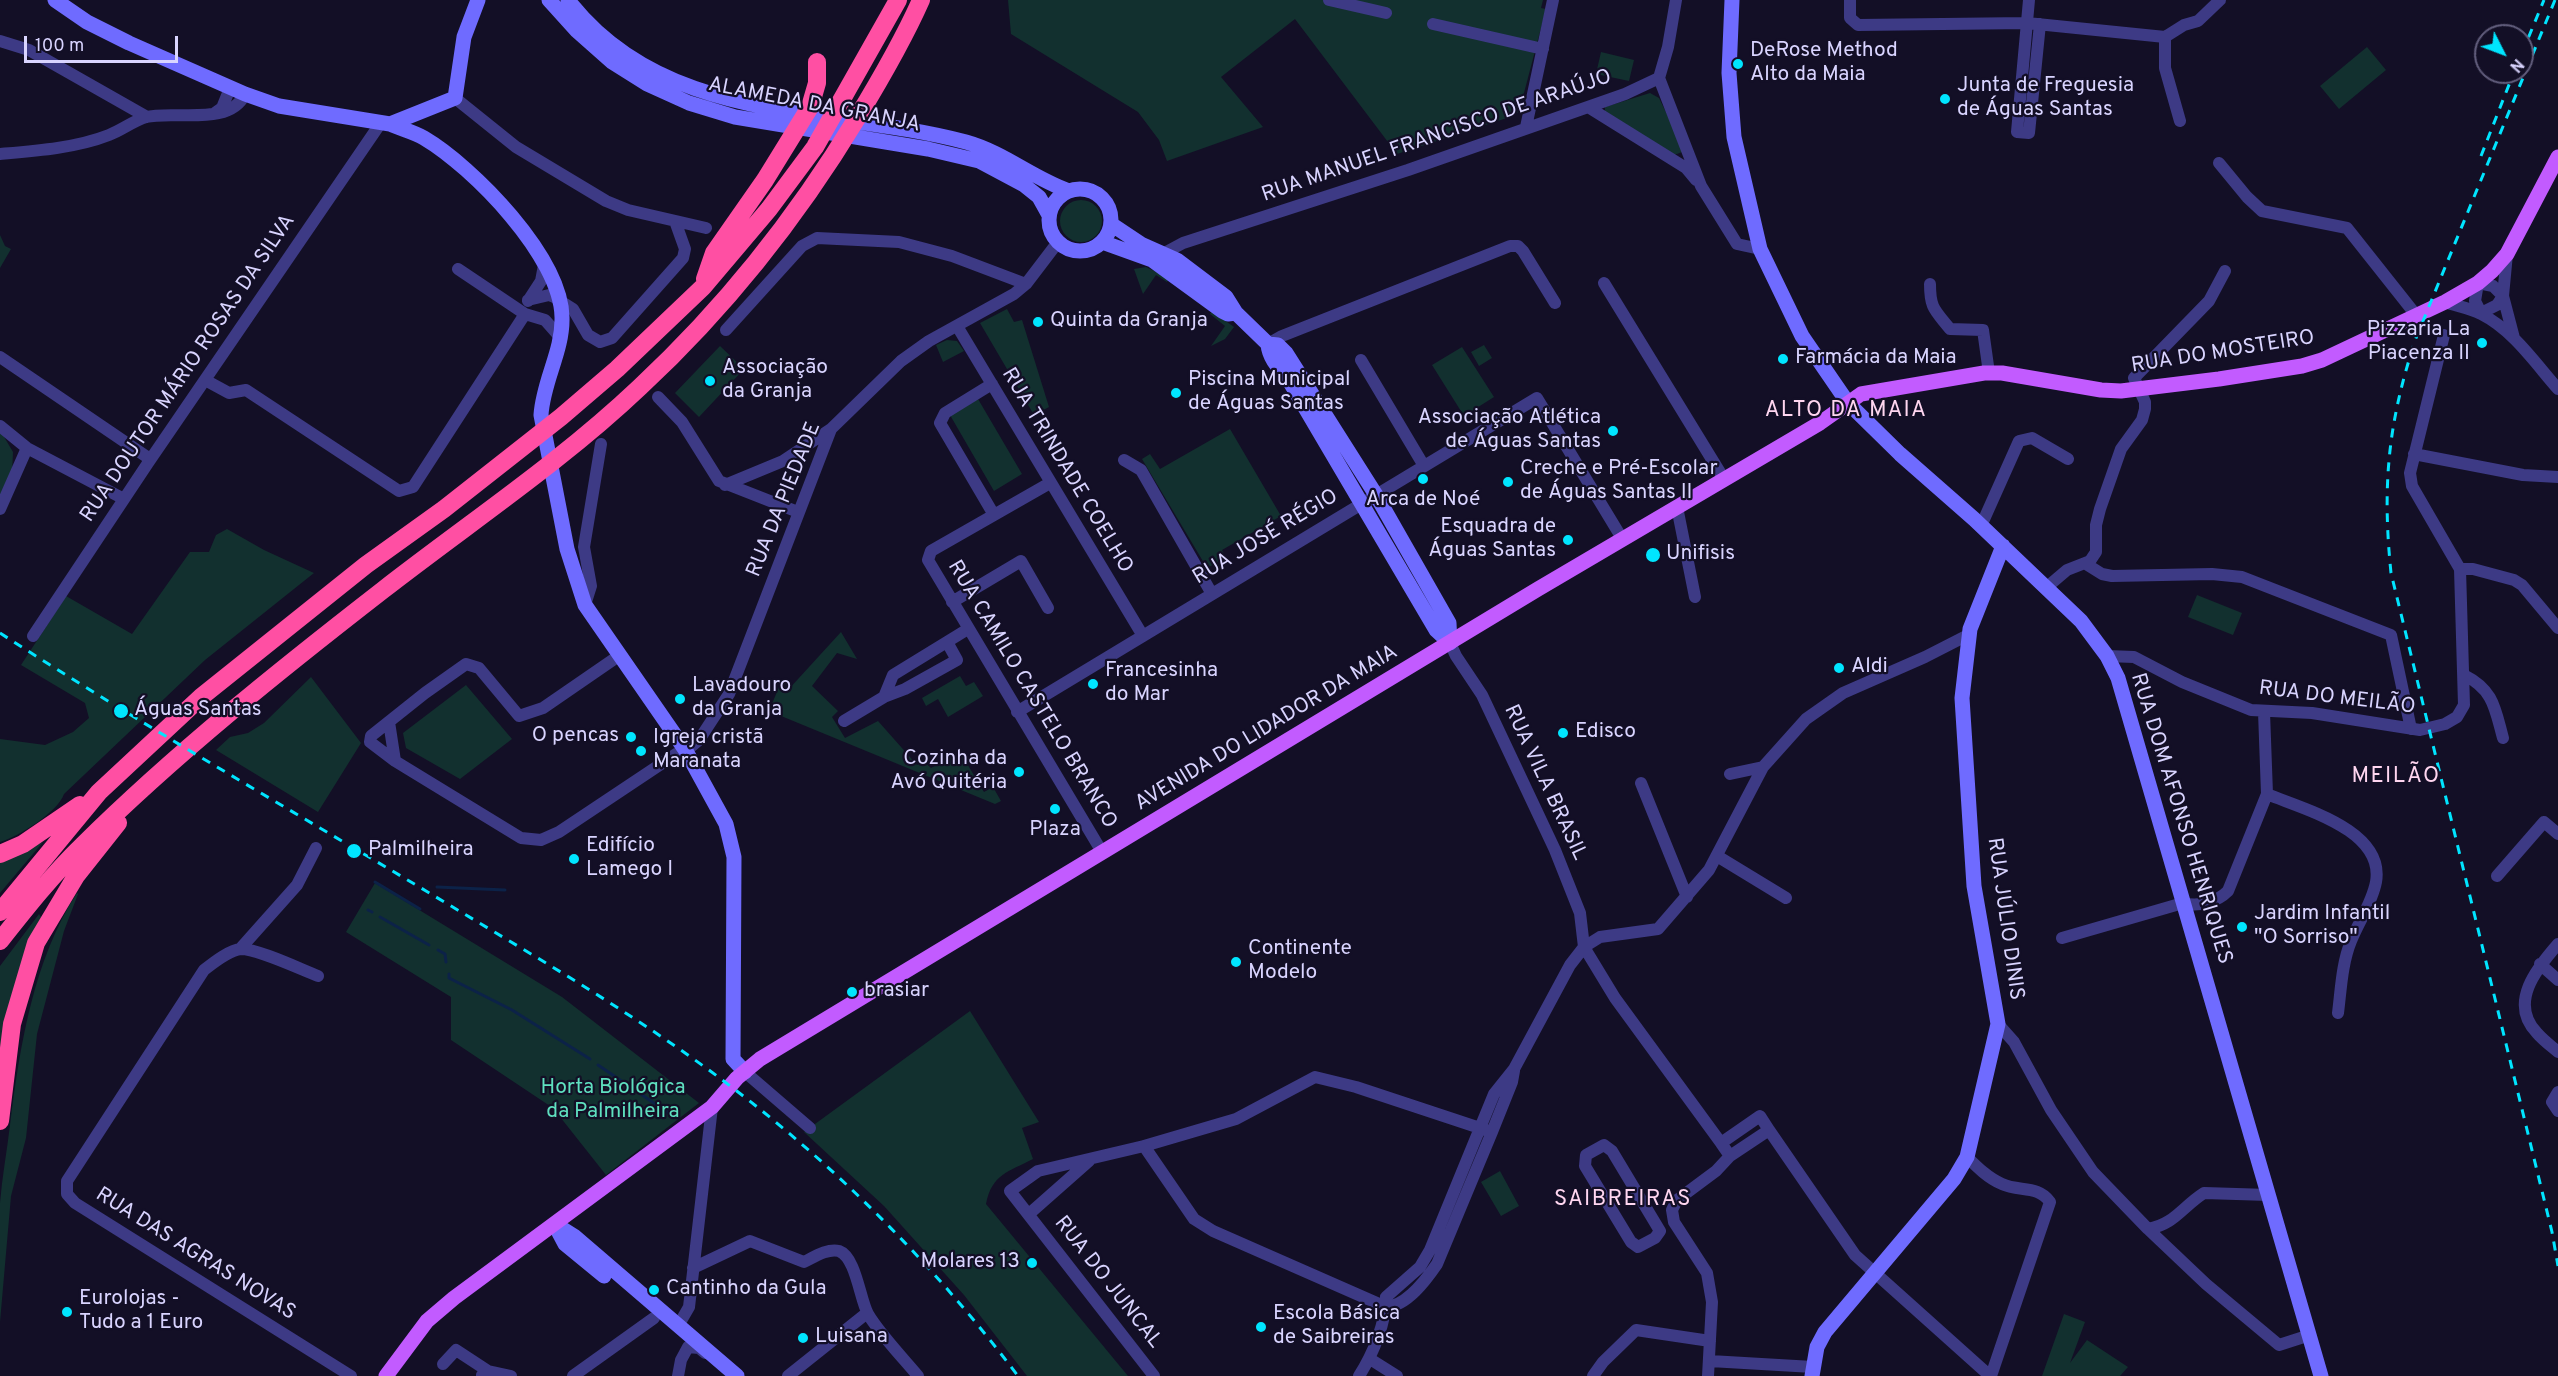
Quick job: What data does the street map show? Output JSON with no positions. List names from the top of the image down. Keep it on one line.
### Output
{"streets":{"main road":["RUA DO MOSTEIRO","AVENIDA DO LIDADOR DA MAIA"],"street":["ALAMEDA DA GRANJA","RUA MANUEL FRANCISCO DE ARAÚJO","RUA DOUTOR MÁRIO ROSAS DA SILVA","RUA TRINDADE COELHO","RUA DA PIEDADE","RUA JOSÉ RÉGIO","RUA CAMILO CASTELO BRANCO","RUA DO MEILÃO","RUA VILA BRASIL","RUA DOM AFONSO HENRIQUES","RUA JÚLIO DINIS","RUA DAS AGRAS NOVAS","RUA DO JUNCAL"]},"crossings":[["ALAMEDA DA GRANJA","RUA DA PIEDADE"],["RUA DO MOSTEIRO","AVENIDA DO LIDADOR DA MAIA"],["RUA DO MOSTEIRO","RUA DOM AFONSO HENRIQUES"],["RUA TRINDADE COELHO","RUA DA PIEDADE"],["RUA TRINDADE COELHO","RUA JOSÉ RÉGIO"],["RUA TRINDADE COELHO","RUA CAMILO CASTELO BRANCO"],["RUA JOSÉ RÉGIO","RUA CAMILO CASTELO BRANCO"],["RUA JOSÉ RÉGIO","AVENIDA DO LIDADOR DA MAIA"],["RUA CAMILO CASTELO BRANCO","AVENIDA DO LIDADOR DA MAIA"],["RUA DO MEILÃO","RUA DOM AFONSO HENRIQUES"],["AVENIDA DO LIDADOR DA MAIA","RUA VILA BRASIL"],["AVENIDA DO LIDADOR DA MAIA","RUA DOM AFONSO HENRIQUES"],["RUA DOM AFONSO HENRIQUES","RUA JÚLIO DINIS"]],"districts":["ALTO DA MAIA","MEILÃO","SAIBREIRAS"],"parks":["Horta Biológica da Palmilheira"],"places":["DeRose Method Alto da Maia","Junta de Freguesia de Águas Santas","Quinta da Granja","Pizzaria La Piacenza II","Farmácia da Maia","Associação da Granja","Piscina Municipal de Águas Santas","Associação Atlética de Águas Santas","Arca de Noé","Creche e Pré-Escolar de Águas Santas II","Esquadra de Águas Santas","Unifisis","Aldi","Francesinha do Mar","Lavadouro da Granja","Águas Santas","Edisco","O pencas","Igreja cristã Maranata","Cozinha da Avó Quitéria","Plaza","Palmilheira","Edifício Lamego I","Jardim Infantil \"O Sorriso\"","Continente Modelo","brasiar","Molares 13","Cantinho da Gula","Eurolojas - Tudo a 1 Euro","Escola Básica de Saibreiras","Luisana"],"scale_bar":"100 m","north":"bottom right"}
